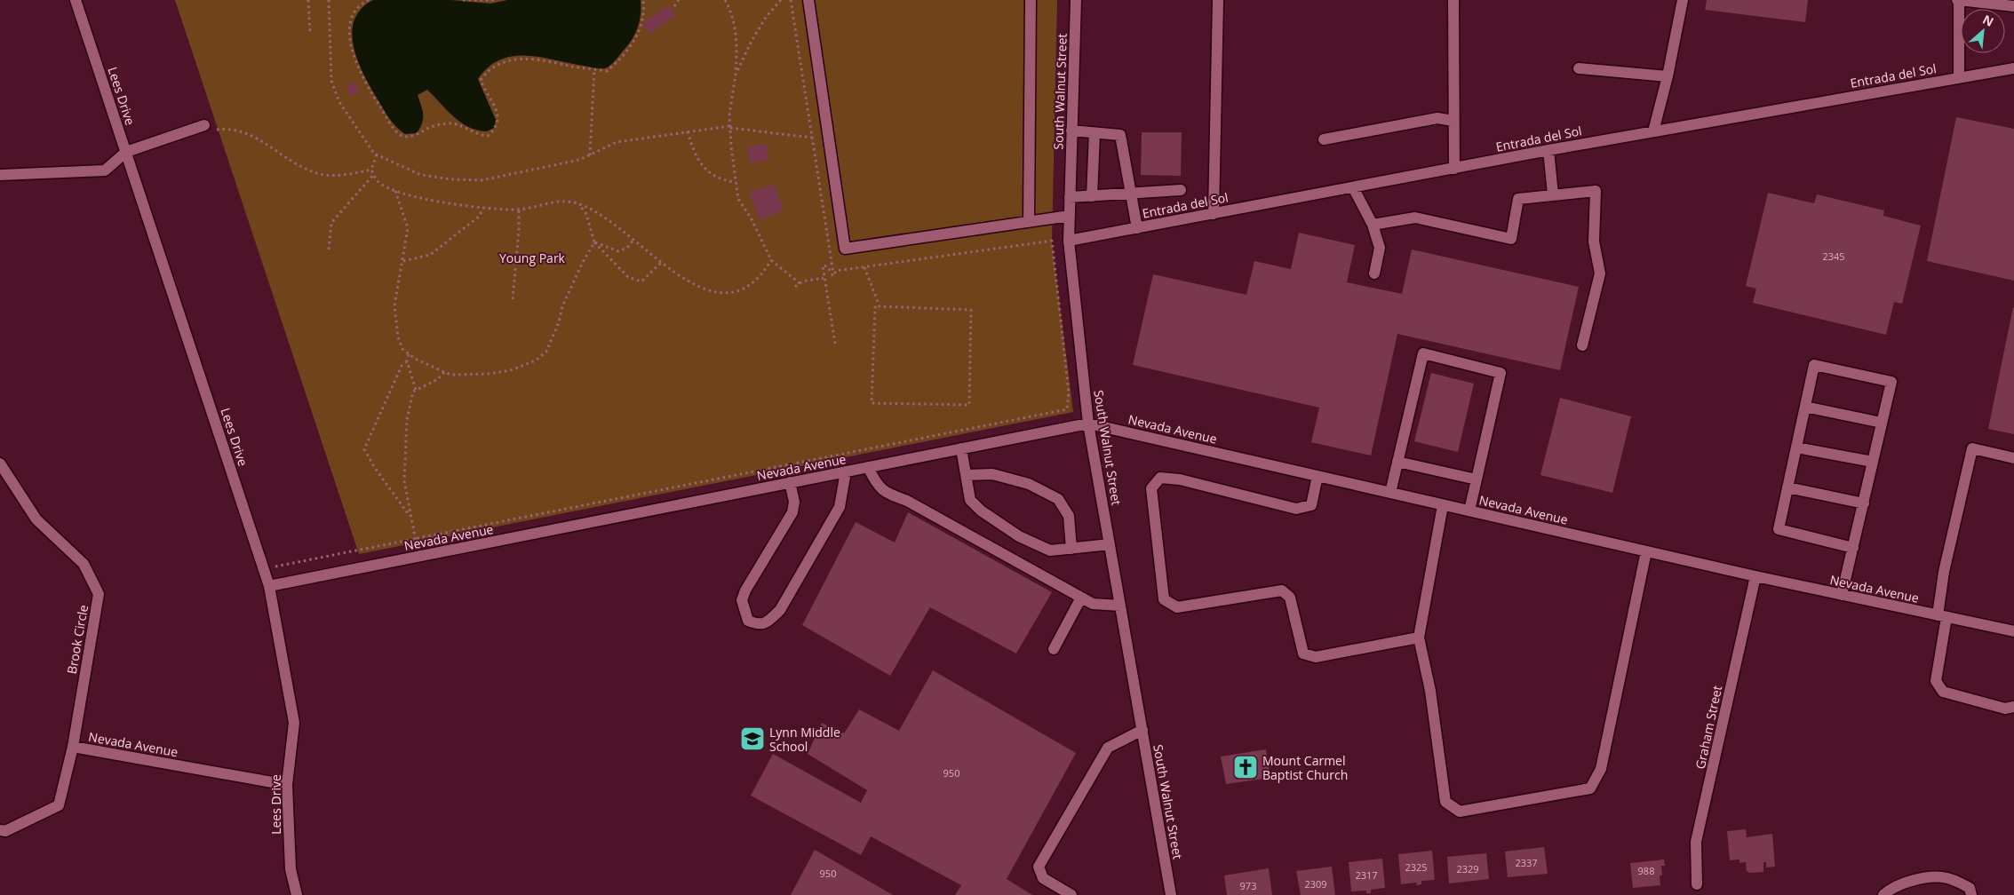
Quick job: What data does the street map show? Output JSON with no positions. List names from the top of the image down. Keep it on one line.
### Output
{"streets":{"street":["Entrada del Sol","South Walnut Street","Lees Drive","Nevada Avenue","Brook Circle","Graham Street"]},"crossings":[["Entrada del Sol","South Walnut Street"],["South Walnut Street","Nevada Avenue"],["Lees Drive","Nevada Avenue"],["Nevada Avenue","Brook Circle"],["Nevada Avenue","Graham Street"]],"parks":["Young Park"],"places":{"school or university":["Lynn Middle School"],"church":["Mount Carmel Baptist Church"]},"house_numbers":["2345","950","2337","2325","2329","988","950","2317","2309","973"],"north":"top right"}
